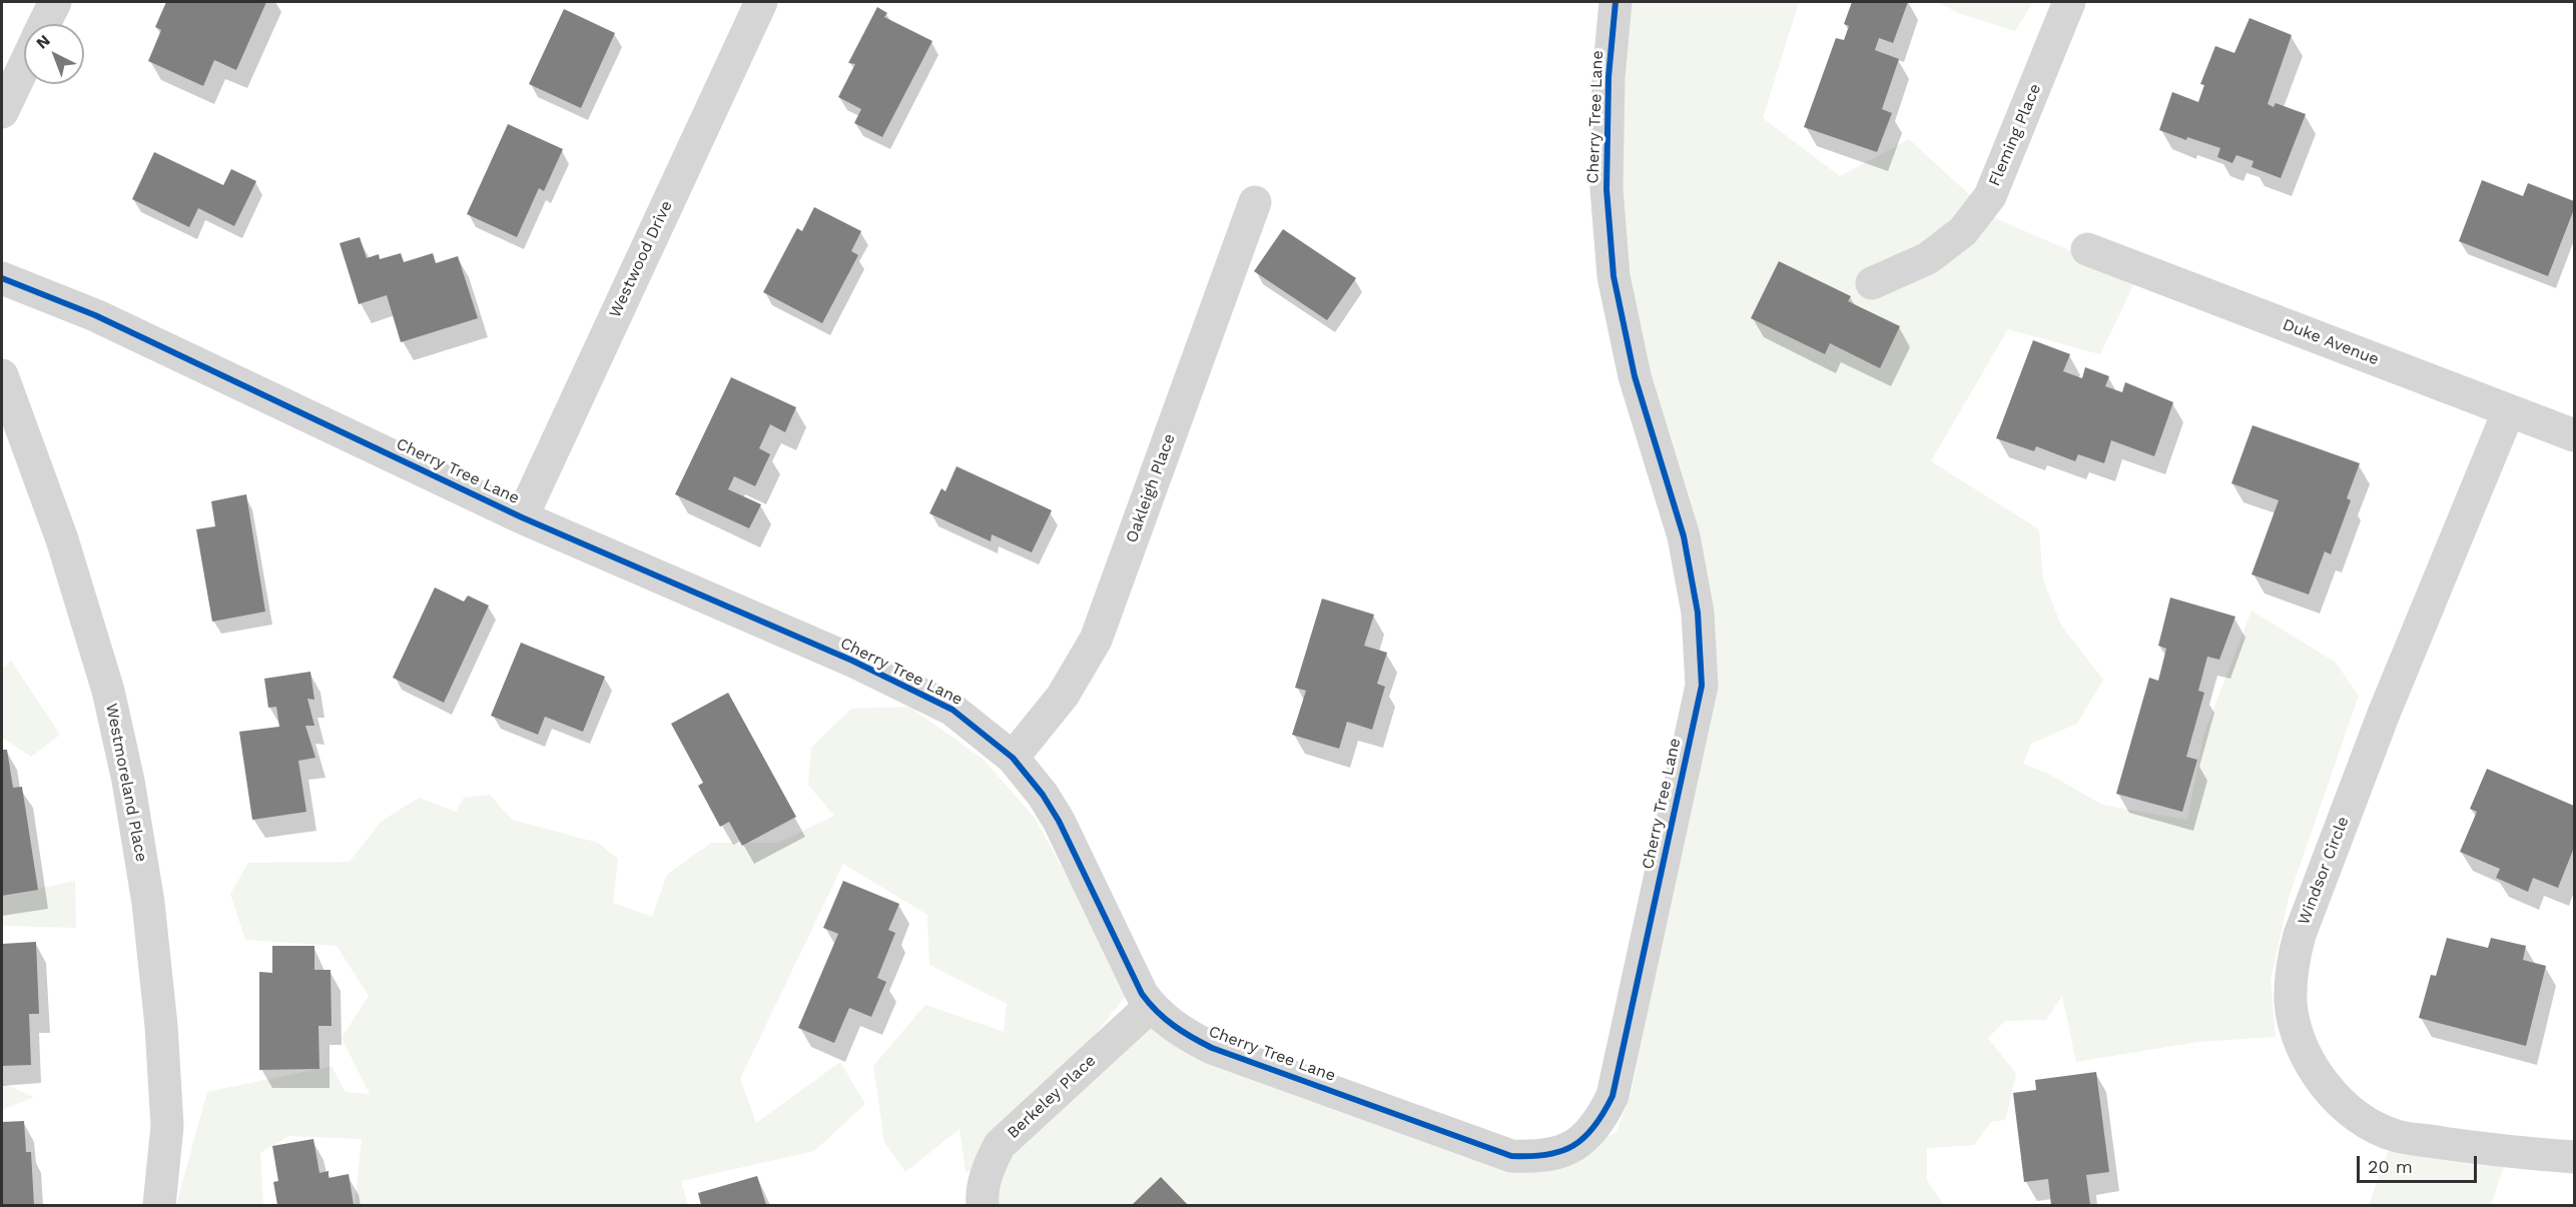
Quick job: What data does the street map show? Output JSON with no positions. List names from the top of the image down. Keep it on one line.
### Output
{"streets":{"street":["Cherry Tree Lane","Fleming Place","Westwood Drive","Duke Avenue","Oakleigh Place","Westmoreland Place","Windsor Circle","Berkeley Place"]},"crossings":[["Cherry Tree Lane","Westwood Drive"],["Cherry Tree Lane","Oakleigh Place"],["Cherry Tree Lane","Berkeley Place"],["Duke Avenue","Windsor Circle"]],"scale_bar":"20 m","north":"top left"}
